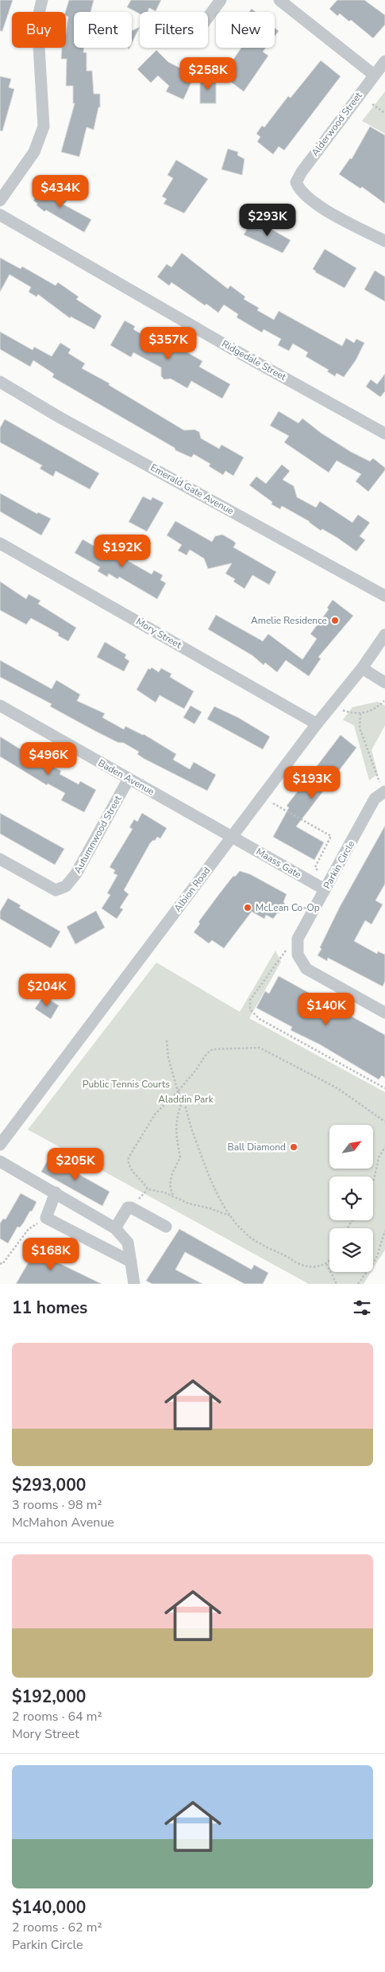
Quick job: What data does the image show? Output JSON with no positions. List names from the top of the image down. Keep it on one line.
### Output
{"streets":{"street":["Alderwood Street","Ridgedale Street","Emerald Gate Avenue","Mory Street","Baden Avenue","Autumnwood Street","Maass Gate","Parkin Circle","Albion Road"]},"crossings":[["Mory Street","Albion Road"],["Baden Avenue","Autumnwood Street"],["Baden Avenue","Maass Gate"],["Baden Avenue","Albion Road"],["Maass Gate","Parkin Circle"],["Maass Gate","Albion Road"]],"parks":["Public Tennis Courts","Aladdin Park"],"places":["Amelie Residence","McLean Co-Op","Ball Diamond"],"north":"top right","page":{"chip":["Buy","Rent","Filters","New"],"price":["$258K","$434K","$293K","$357K","$192K","$496K","$193K","$204K","$140K","$205K","$168K"],"heading":"11 homes","list":[{"name":"$293,000","note":"3 rooms · 98 m² · McMahon Avenue"},{"name":"$192,000","note":"2 rooms · 64 m² · Mory Street"},{"name":"$140,000","note":"2 rooms · 62 m² · Parkin Circle"}]}}
